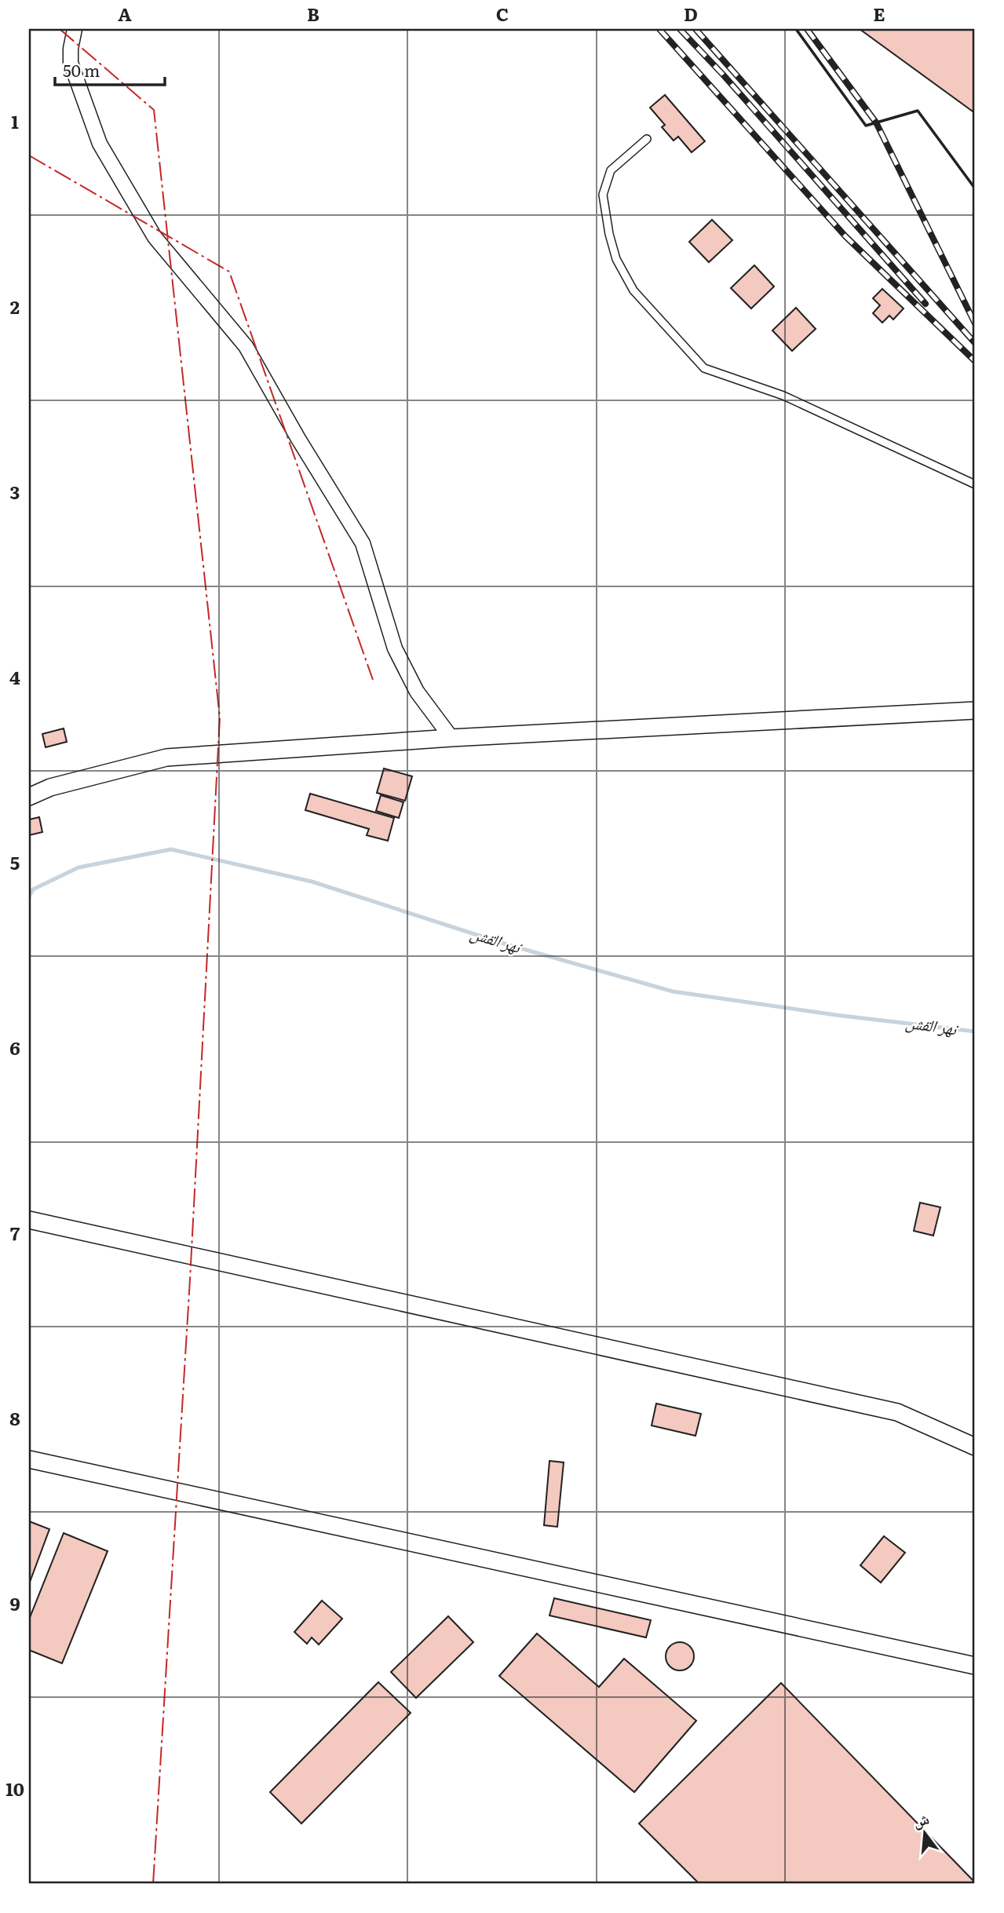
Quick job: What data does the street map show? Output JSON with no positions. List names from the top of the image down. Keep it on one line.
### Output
{"water":["نهر القش"],"scale_bar":"50 m","north":"top","grid":{"columns":["A","B","C","D","E"],"rows":["1","2","3","4","5","6","7","8","9","10"]}}
